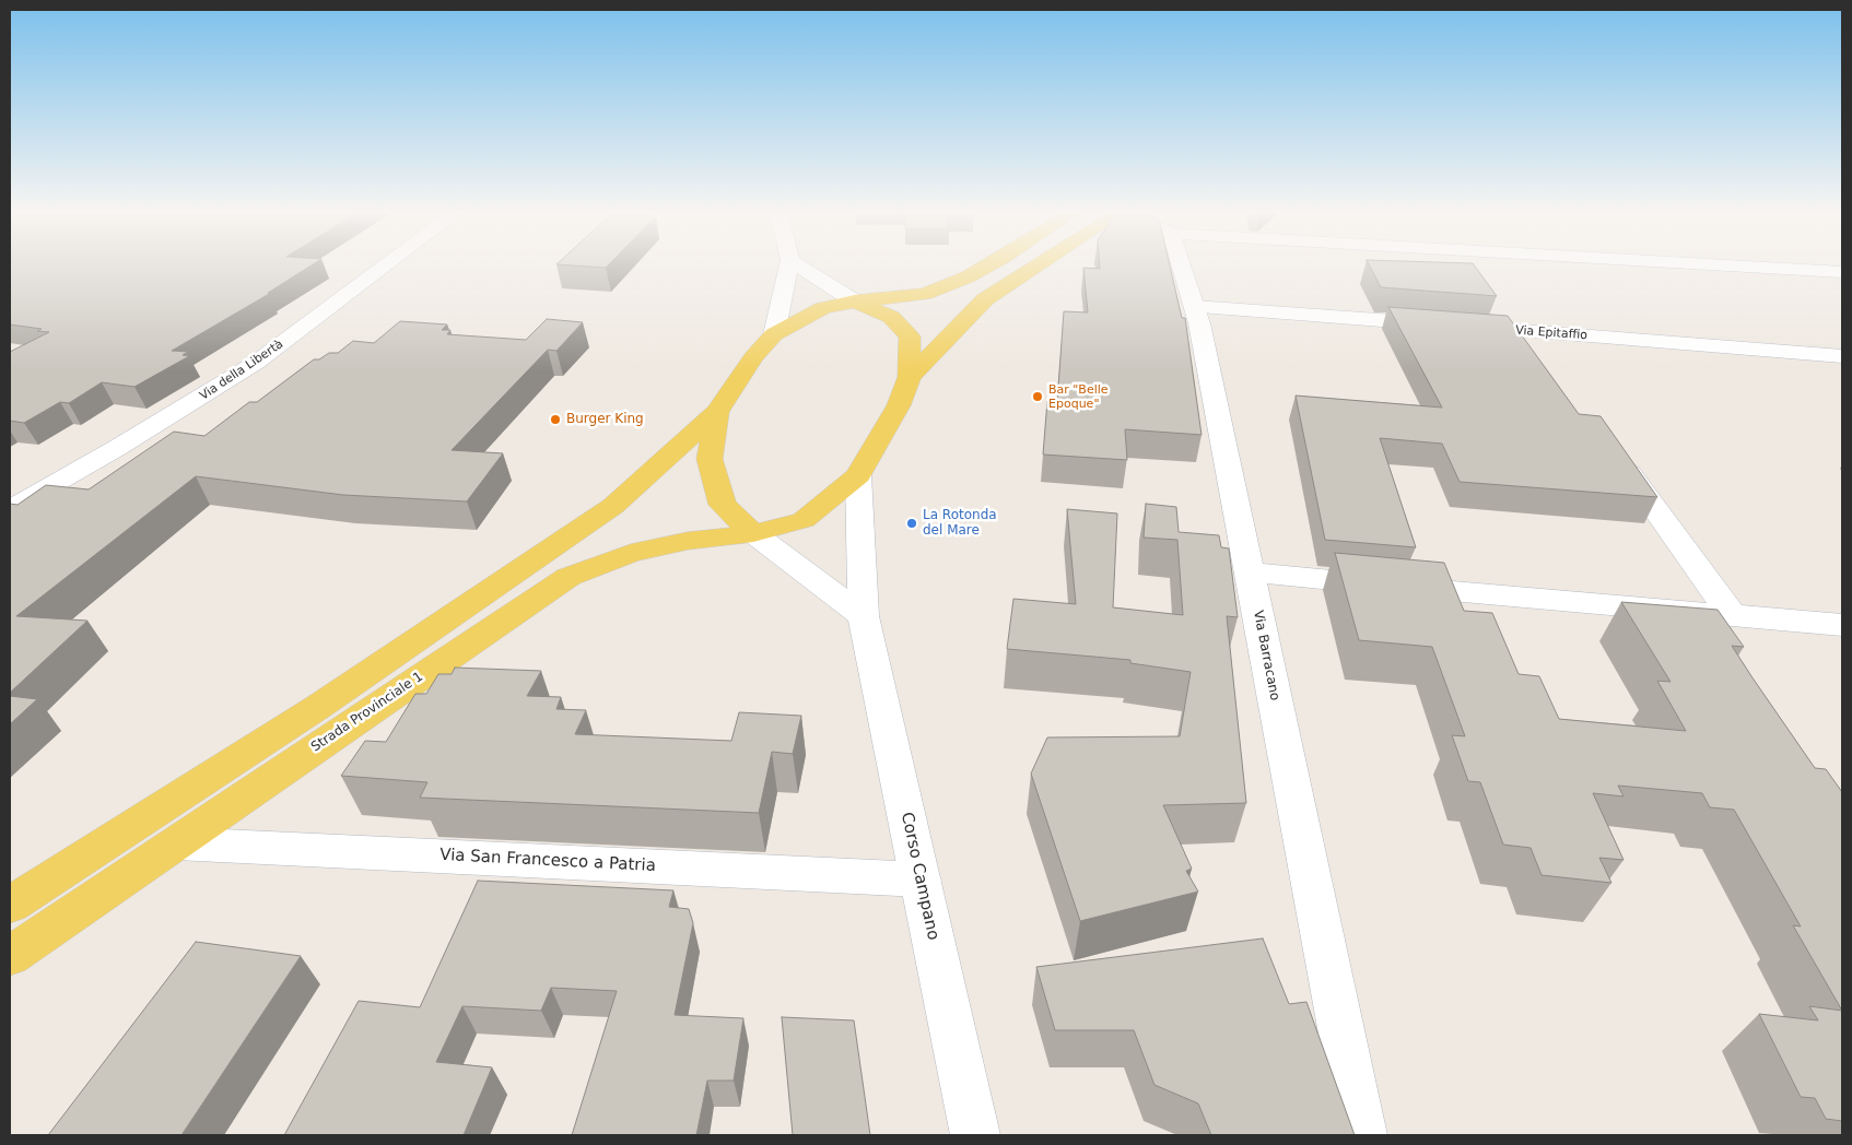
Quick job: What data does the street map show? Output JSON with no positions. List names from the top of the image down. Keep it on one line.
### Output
{"streets":{"main road":["Strada Provinciale 1"],"street":["Via Epitaffio","Via della Libertà","Via Barracano","Via San Francesco a Patria","Corso Campano"]},"crossings":[["Strada Provinciale 1","Via San Francesco a Patria"],["Strada Provinciale 1","Corso Campano"],["Via San Francesco a Patria","Corso Campano"]],"places":["Bar \"Belle Epoque\"","Burger King","La Rotonda del Mare"]}
